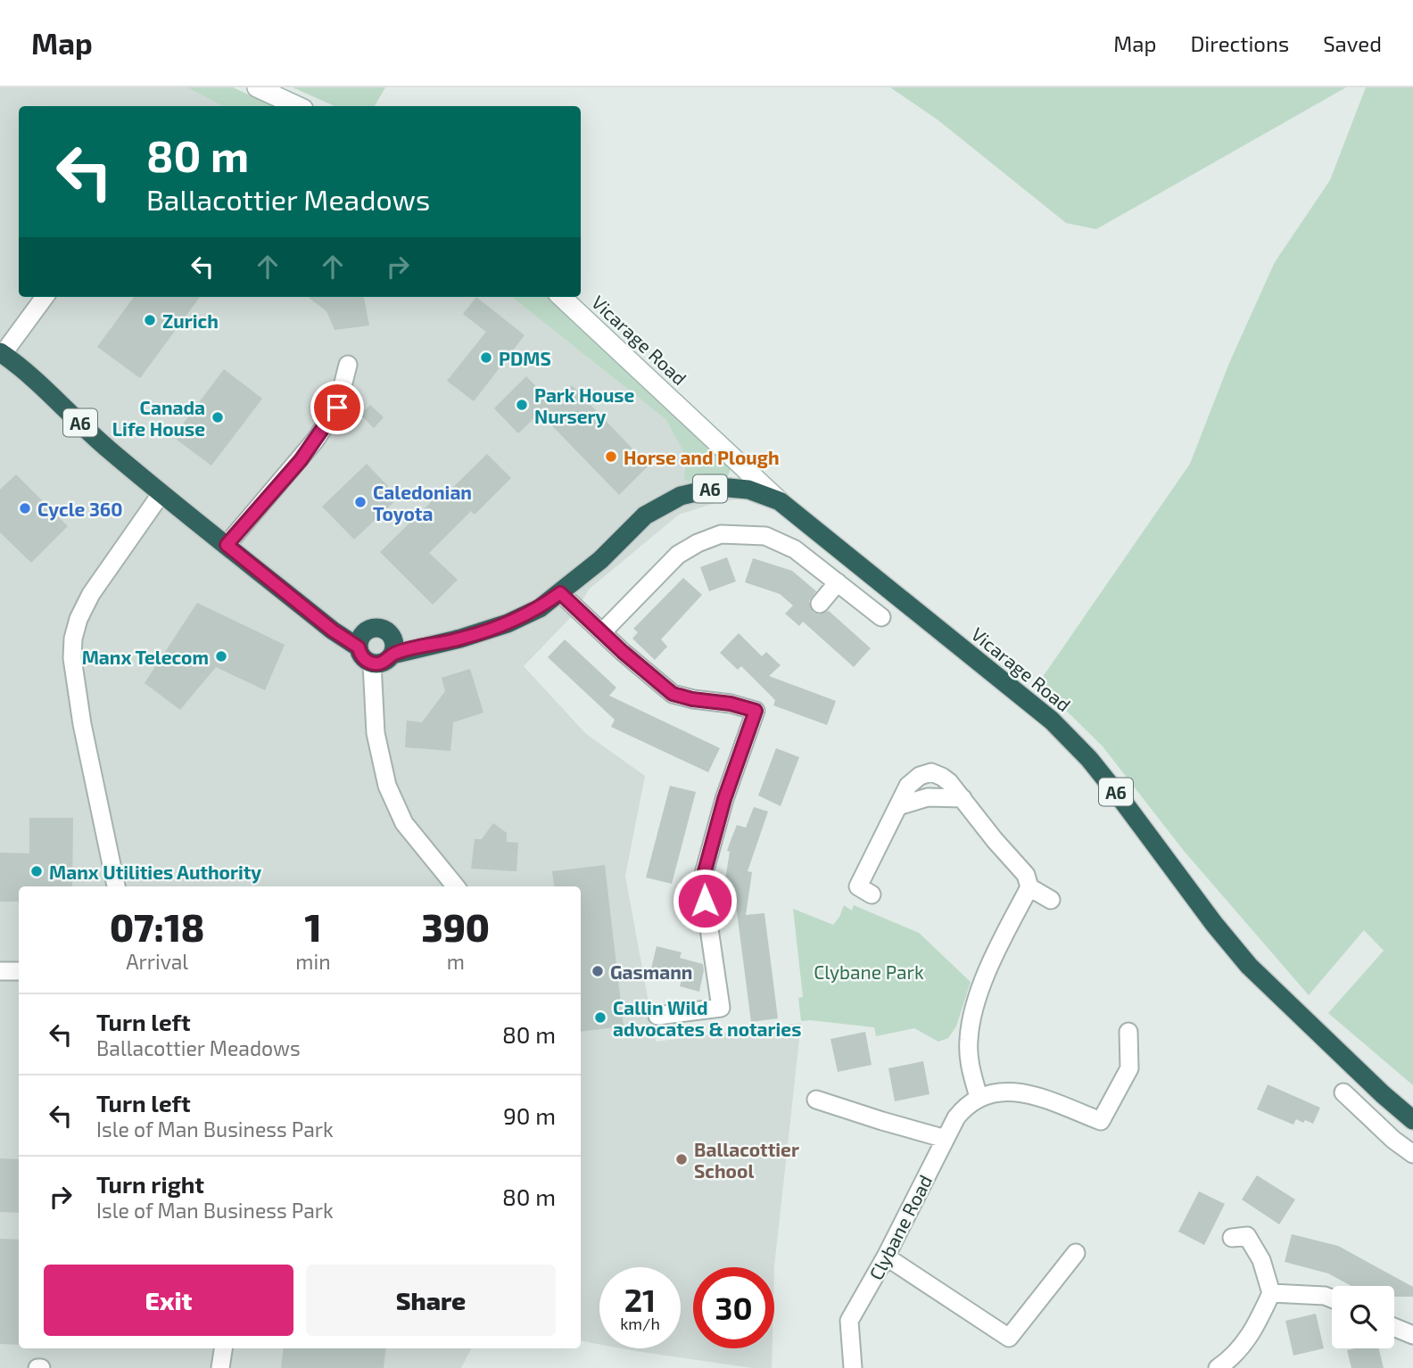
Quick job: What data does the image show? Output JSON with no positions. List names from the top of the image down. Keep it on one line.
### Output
{"streets":{"highway":["Vicarage Road","A6"],"street":["Clybane Road"]},"crossings":[["Vicarage Road","A6"]],"parks":["Clybane Park"],"places":["Zurich","PDMS","Park House Nursery","Canada Life House","Horse and Plough","Caledonian Toyota","Cycle 360","Manx Telecom","Manx Utilities Authority","Gasmann","Callin Wild advocates & notaries","Ballacottier School"],"page":{"header":"Map","nav":["Map","Directions","Saved"],"turn":["80 m","Ballacottier Meadows"],"eta":["07:18","Arrival","1","min","390","m"],"list":[{"name":"Turn left","note":"Ballacottier Meadows","value":"80 m"},{"name":"Turn left","note":"Isle of Man Business Park","value":"90 m"},{"name":"Turn right","note":"Isle of Man Business Park","value":"80 m"}],"buttons":["Exit","Share"],"speed":"21 km/h","limit":"30"}}
